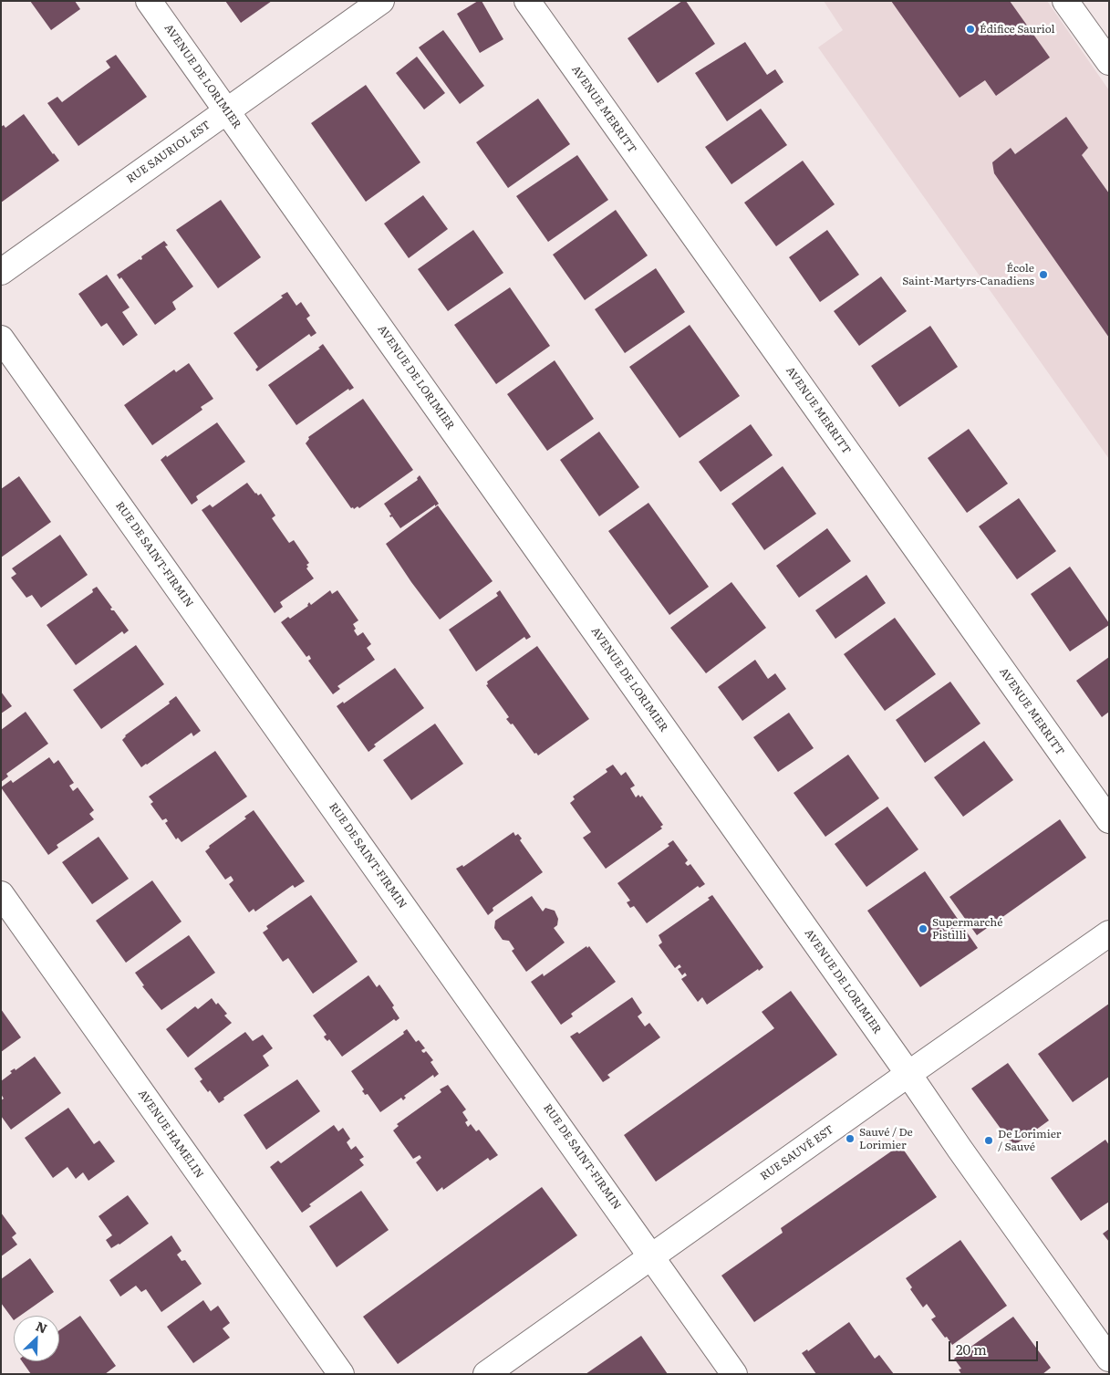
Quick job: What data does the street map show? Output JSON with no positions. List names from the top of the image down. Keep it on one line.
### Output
{"streets":{"street":["AVENUE DE LORIMIER","AVENUE MERRITT","RUE SAURIOL EST","RUE DE SAINT-FIRMIN","AVENUE HAMELIN","RUE SAUVÉ EST"]},"crossings":[["AVENUE DE LORIMIER","RUE SAURIOL EST"],["AVENUE DE LORIMIER","RUE SAUVÉ EST"],["RUE DE SAINT-FIRMIN","RUE SAUVÉ EST"]],"places":["Édifice Sauriol","École Saint-Martyrs-Canadiens","Supermarché Pistilli","Sauvé / De Lorimier","De Lorimier / Sauvé"],"scale_bar":"20 m","north":"top right"}
